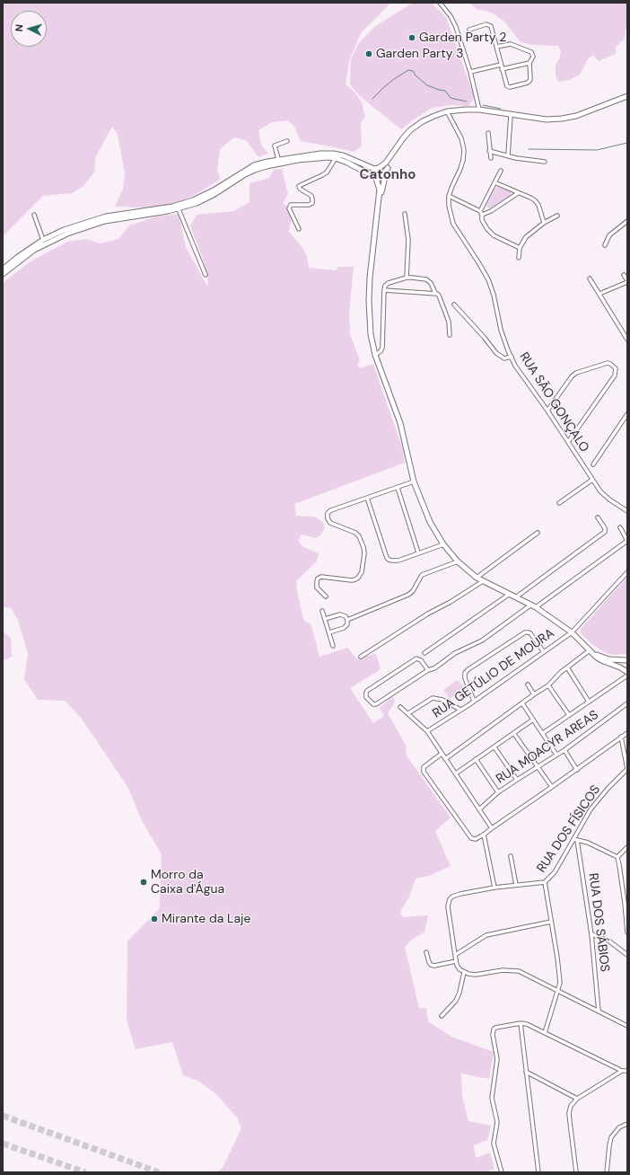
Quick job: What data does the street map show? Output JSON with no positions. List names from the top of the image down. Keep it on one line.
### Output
{"streets":{"street":["RUA SÃO GONÇALO","RUA GETÚLIO DE MOURA","RUA MOACYR AREAS","RUA DOS FÍSICOS","RUA DOS SÁBIOS"]},"crossings":[["RUA DOS FÍSICOS","RUA DOS SÁBIOS"]],"districts":["Catonho"],"places":["Garden Party 2","Garden Party 3","Morro da Caixa d'Água","Mirante da Laje"],"north":"left"}
